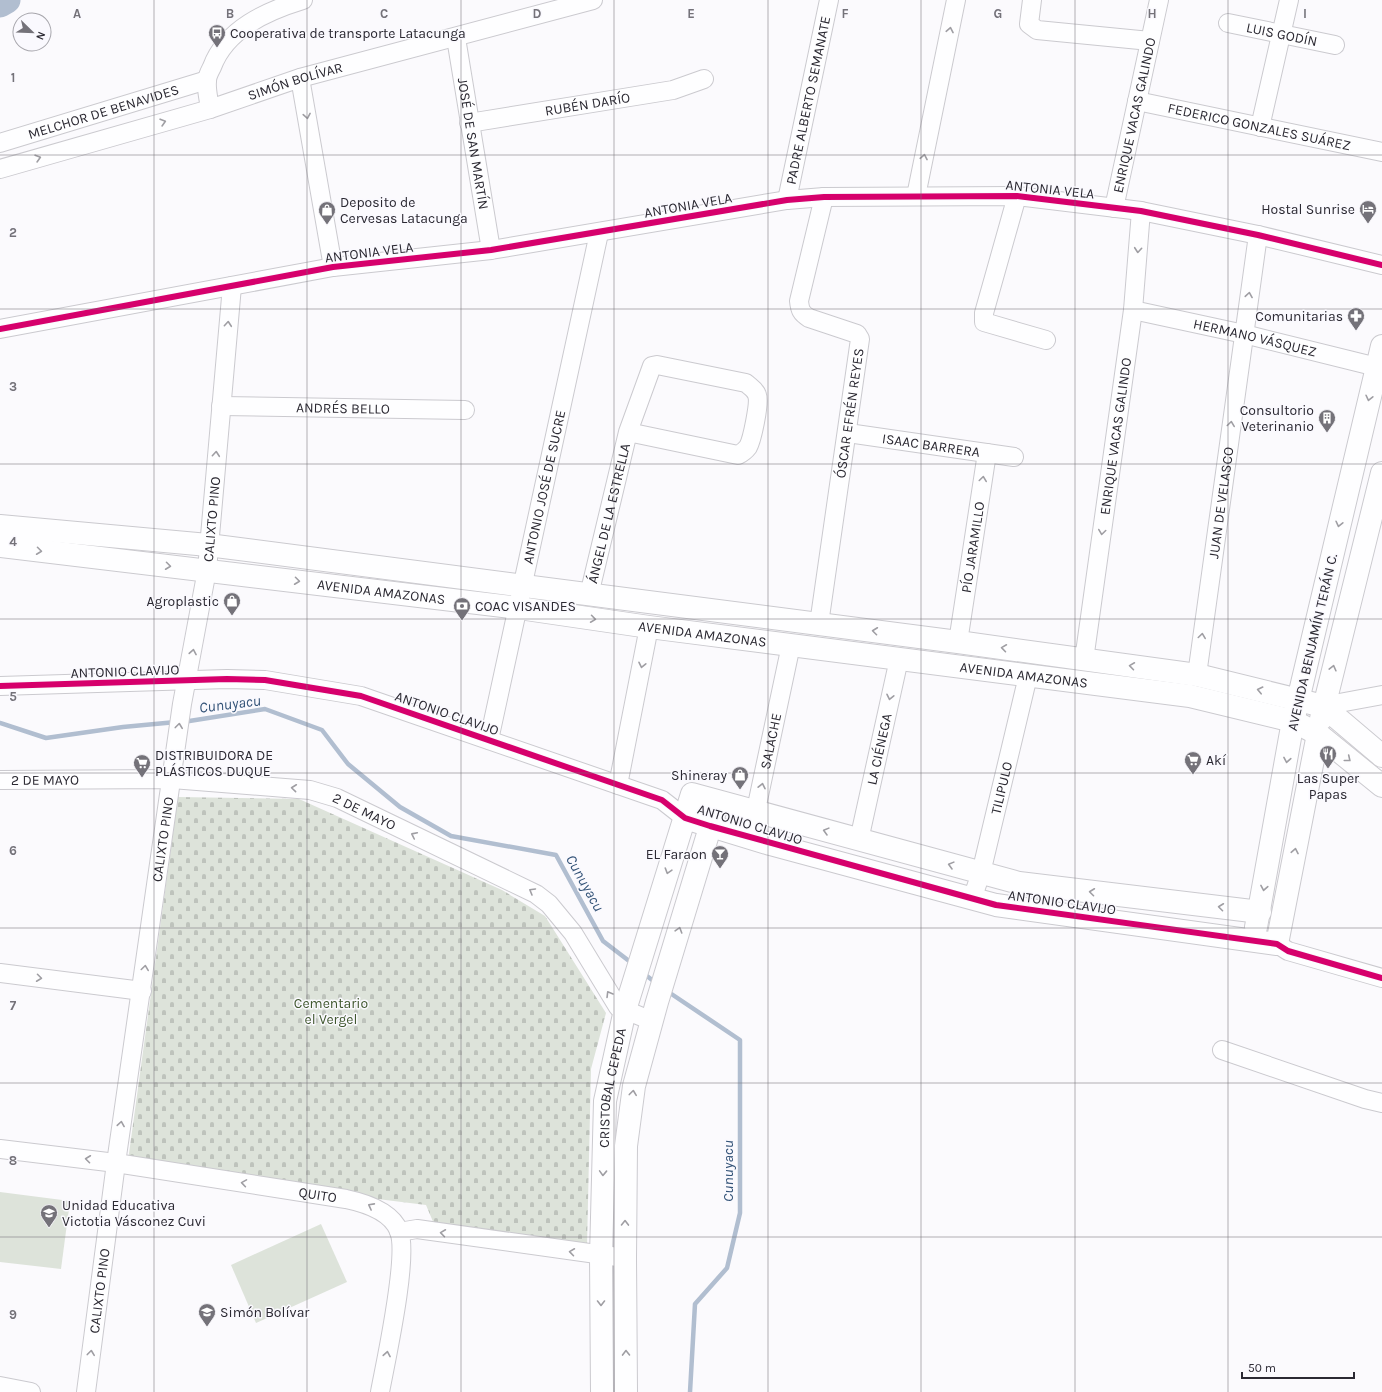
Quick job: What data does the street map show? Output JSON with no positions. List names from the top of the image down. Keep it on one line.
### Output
{"streets":{"main road":["AVENIDA AMAZONAS","AVENIDA BENJAMÍN TERÁN C.","ANTONIO CLAVIJO","CRISTOBAL CEPEDA"],"street":["LUIS GODÍN","SIMÓN BOLÍVAR","PADRE ALBERTO SEMANATE","RUBÉN DARÍO","MELCHOR DE BENAVIDES","ENRIQUE VACAS GALINDO","FEDERICO GONZALES SUÁREZ","JOSÉ DE SAN MARTÍN","ANTONIA VELA","HERMANO VÁSQUEZ","ANDRÉS BELLO","ÓSCAR EFRÉN REYES","ISAAC BARRERA","ANTONIO JOSÉ DE SUCRE","JUAN DE VELASCO","ÁNGEL DE LA ESTRELLA","CALIXTO PINO","PÍO JARAMILLO","SALACHE","LA CIÉNEGA","2 DE MAYO","TILIPULO","QUITO"]},"crossings":[["SIMÓN BOLÍVAR","JOSÉ DE SAN MARTÍN"],["PADRE ALBERTO SEMANATE","ANTONIA VELA"],["RUBÉN DARÍO","JOSÉ DE SAN MARTÍN"],["ENRIQUE VACAS GALINDO","FEDERICO GONZALES SUÁREZ"],["ENRIQUE VACAS GALINDO","ANTONIA VELA"],["ENRIQUE VACAS GALINDO","HERMANO VÁSQUEZ"],["ENRIQUE VACAS GALINDO","AVENIDA AMAZONAS"],["JOSÉ DE SAN MARTÍN","ANTONIA VELA"],["ANTONIA VELA","ÓSCAR EFRÉN REYES"],["ANTONIA VELA","ANTONIO JOSÉ DE SUCRE"],["ANTONIA VELA","JUAN DE VELASCO"],["ANTONIA VELA","CALIXTO PINO"],["HERMANO VÁSQUEZ","JUAN DE VELASCO"],["HERMANO VÁSQUEZ","AVENIDA BENJAMÍN TERÁN C."],["ANDRÉS BELLO","CALIXTO PINO"],["ÓSCAR EFRÉN REYES","ISAAC BARRERA"],["ÓSCAR EFRÉN REYES","AVENIDA AMAZONAS"],["ISAAC BARRERA","PÍO JARAMILLO"],["ANTONIO JOSÉ DE SUCRE","AVENIDA AMAZONAS"],["ANTONIO JOSÉ DE SUCRE","ANTONIO CLAVIJO"],["JUAN DE VELASCO","AVENIDA AMAZONAS"],["ÁNGEL DE LA ESTRELLA","AVENIDA AMAZONAS"],["CALIXTO PINO","AVENIDA AMAZONAS"],["CALIXTO PINO","ANTONIO CLAVIJO"],["CALIXTO PINO","2 DE MAYO"],["CALIXTO PINO","QUITO"],["PÍO JARAMILLO","AVENIDA AMAZONAS"],["AVENIDA AMAZONAS","AVENIDA BENJAMÍN TERÁN C."],["AVENIDA AMAZONAS","SALACHE"],["AVENIDA AMAZONAS","LA CIÉNEGA"],["AVENIDA AMAZONAS","TILIPULO"],["AVENIDA BENJAMÍN TERÁN C.","ANTONIO CLAVIJO"],["ANTONIO CLAVIJO","SALACHE"],["ANTONIO CLAVIJO","LA CIÉNEGA"],["ANTONIO CLAVIJO","TILIPULO"],["ANTONIO CLAVIJO","CRISTOBAL CEPEDA"],["2 DE MAYO","CRISTOBAL CEPEDA"]],"one_way":["SIMÓN BOLÍVAR","ENRIQUE VACAS GALINDO","JUAN DE VELASCO","CALIXTO PINO","PÍO JARAMILLO","LA CIÉNEGA","2 DE MAYO","QUITO"],"water":["Cunuyacu"],"parks":["Cementario el Vergel"],"places":{"bus stop":["Cooperativa de transporte Latacunga"],"hotel":["Hostal Sunrise"],"shop":["Deposito de Cervesas Latacunga","Agroplastic","Shineray"],"pharmacy":["Comunitarias"],"building":["Consultorio Veterinanio"],"bank":["COAC VISANDES"],"restaurant":["Las Super Papas"],"supermarket":["Akí","DISTRIBUIDORA DE PLÁSTICOS DUQUE"],"bar":["EL Faraon"],"school or university":["Unidad Educativa Victotia Vásconez Cuvi","Simón Bolívar"]},"scale_bar":"50 m","north":"bottom right","grid":{"columns":["A","B","C","D","E","F","G","H","I"],"rows":["1","2","3","4","5","6","7","8","9"]}}
